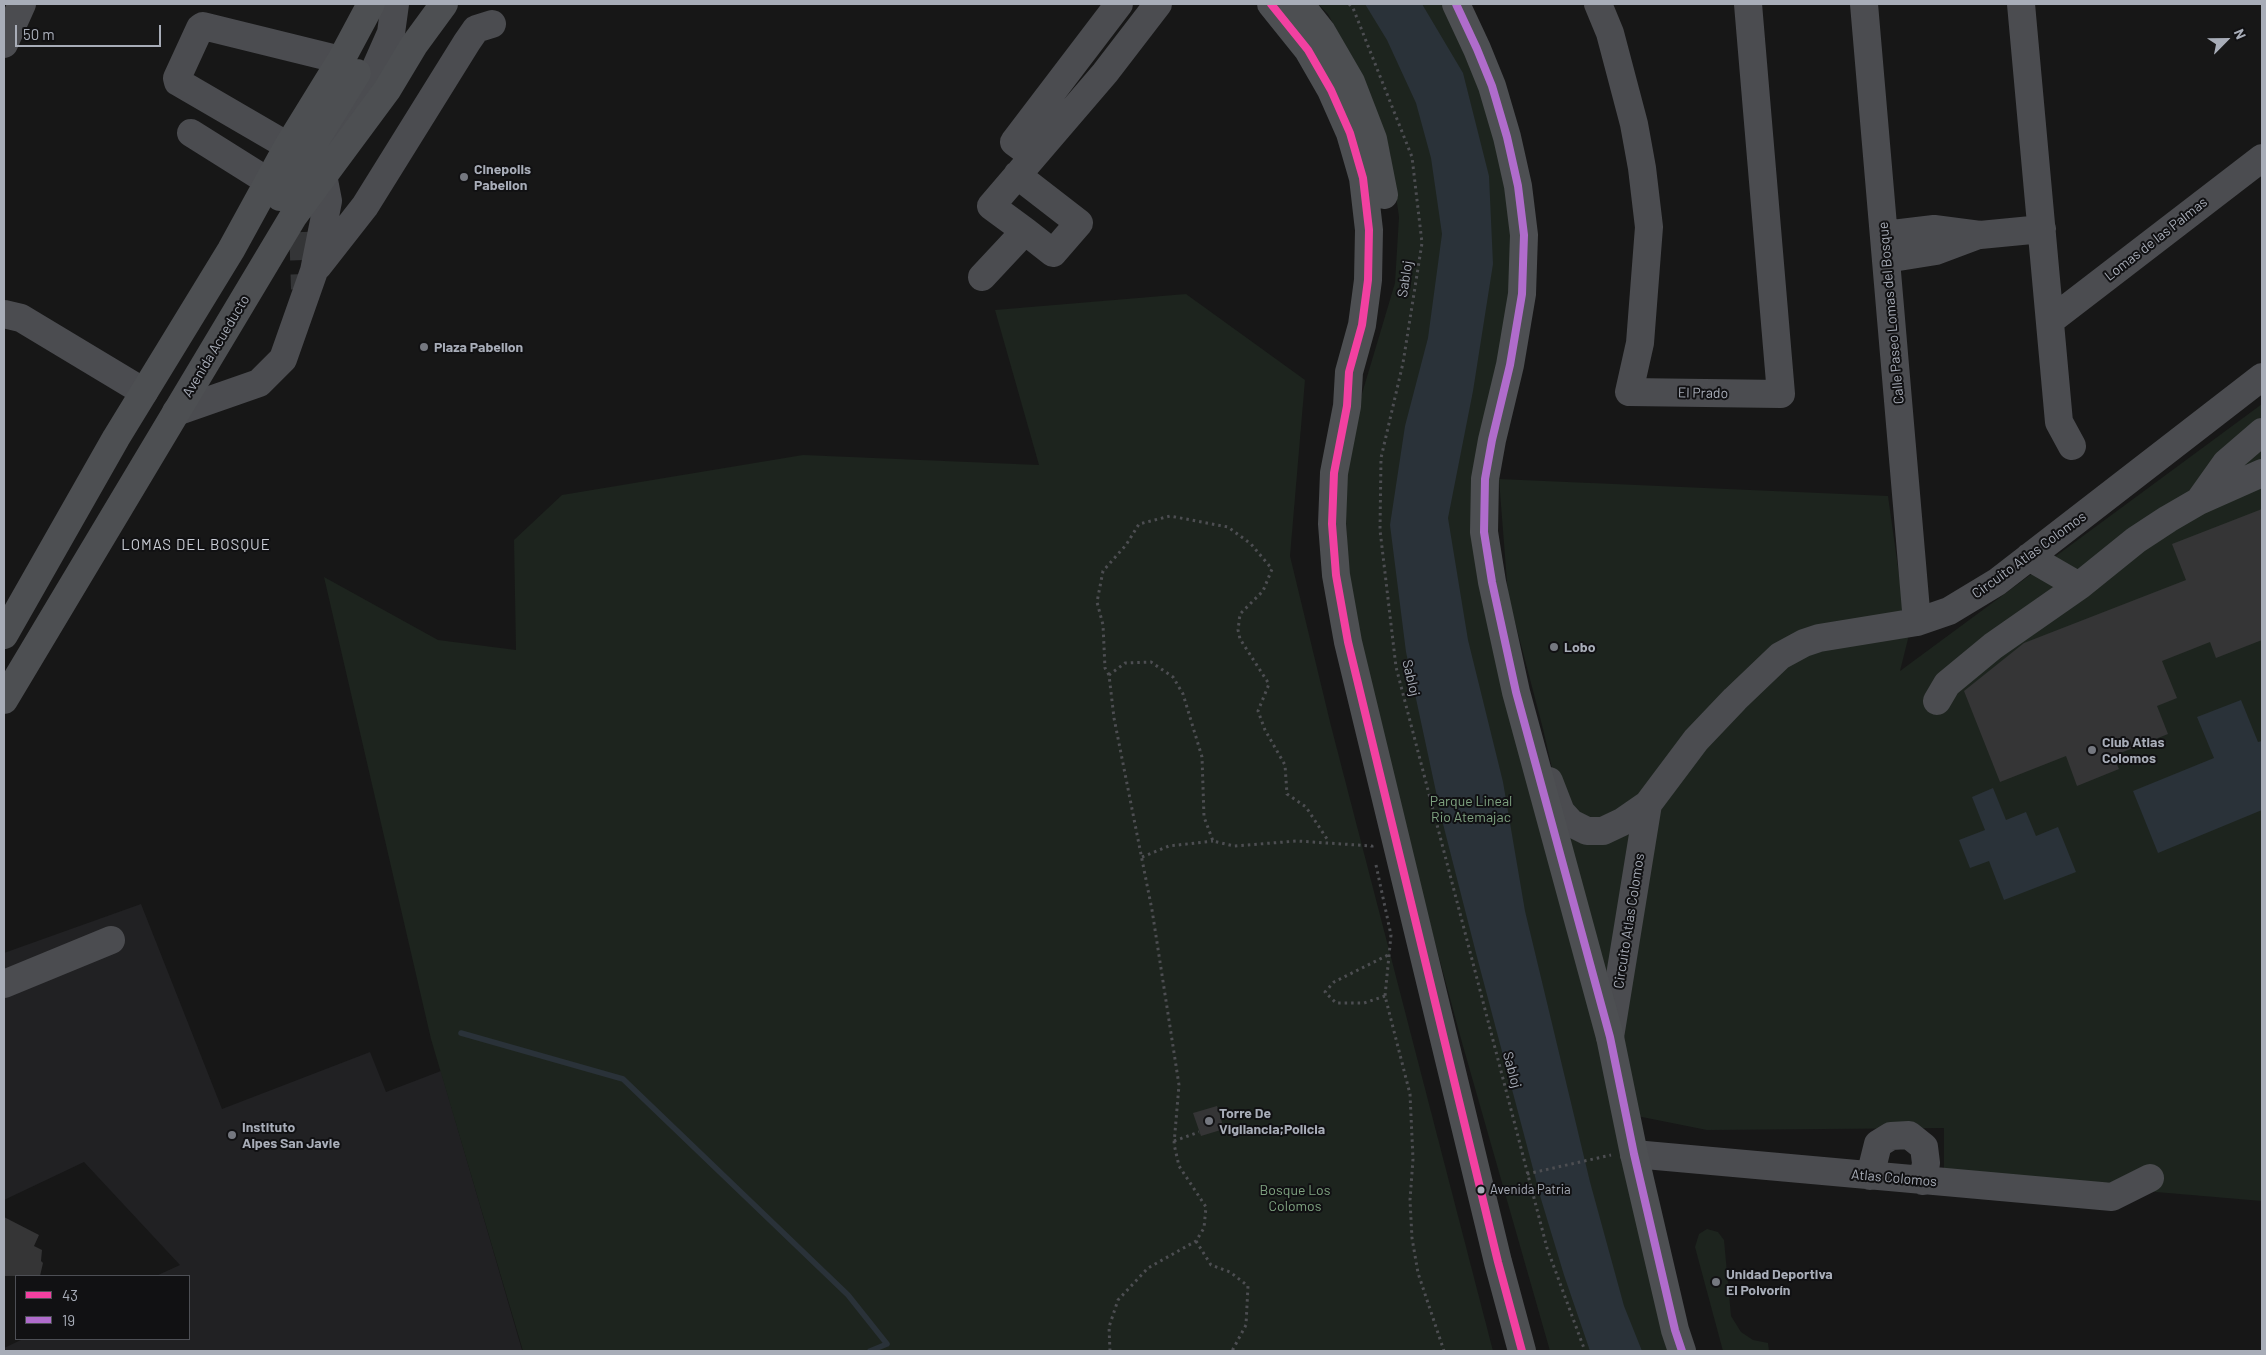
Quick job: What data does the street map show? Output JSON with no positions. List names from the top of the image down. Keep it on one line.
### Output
{"streets":{"main road":["Avenida Acueducto"],"street":["Lomas de las Palmas","Calle Paseo Lomas del Bosque","El Prado","Circuito Atlas Colomos","Atlas Colomos"],"path":["Sabloj"]},"crossings":[["Calle Paseo Lomas del Bosque","Circuito Atlas Colomos"]],"districts":["LOMAS DEL BOSQUE"],"parks":["Parque Lineal Rio Atemajac","Bosque Los Colomos"],"places":["Cinepolis Pabellon","Plaza Pabellon","Lobo","Club Atlas Colomos","Torre De Vigilancia;Policia","Instituto Alpes San Javie","Avenida Patria","Unidad Deportiva El Polvorín"],"lines":["transit line 43","transit line 19"],"legend":["43","19"],"scale_bar":"50 m","north":"top right"}
